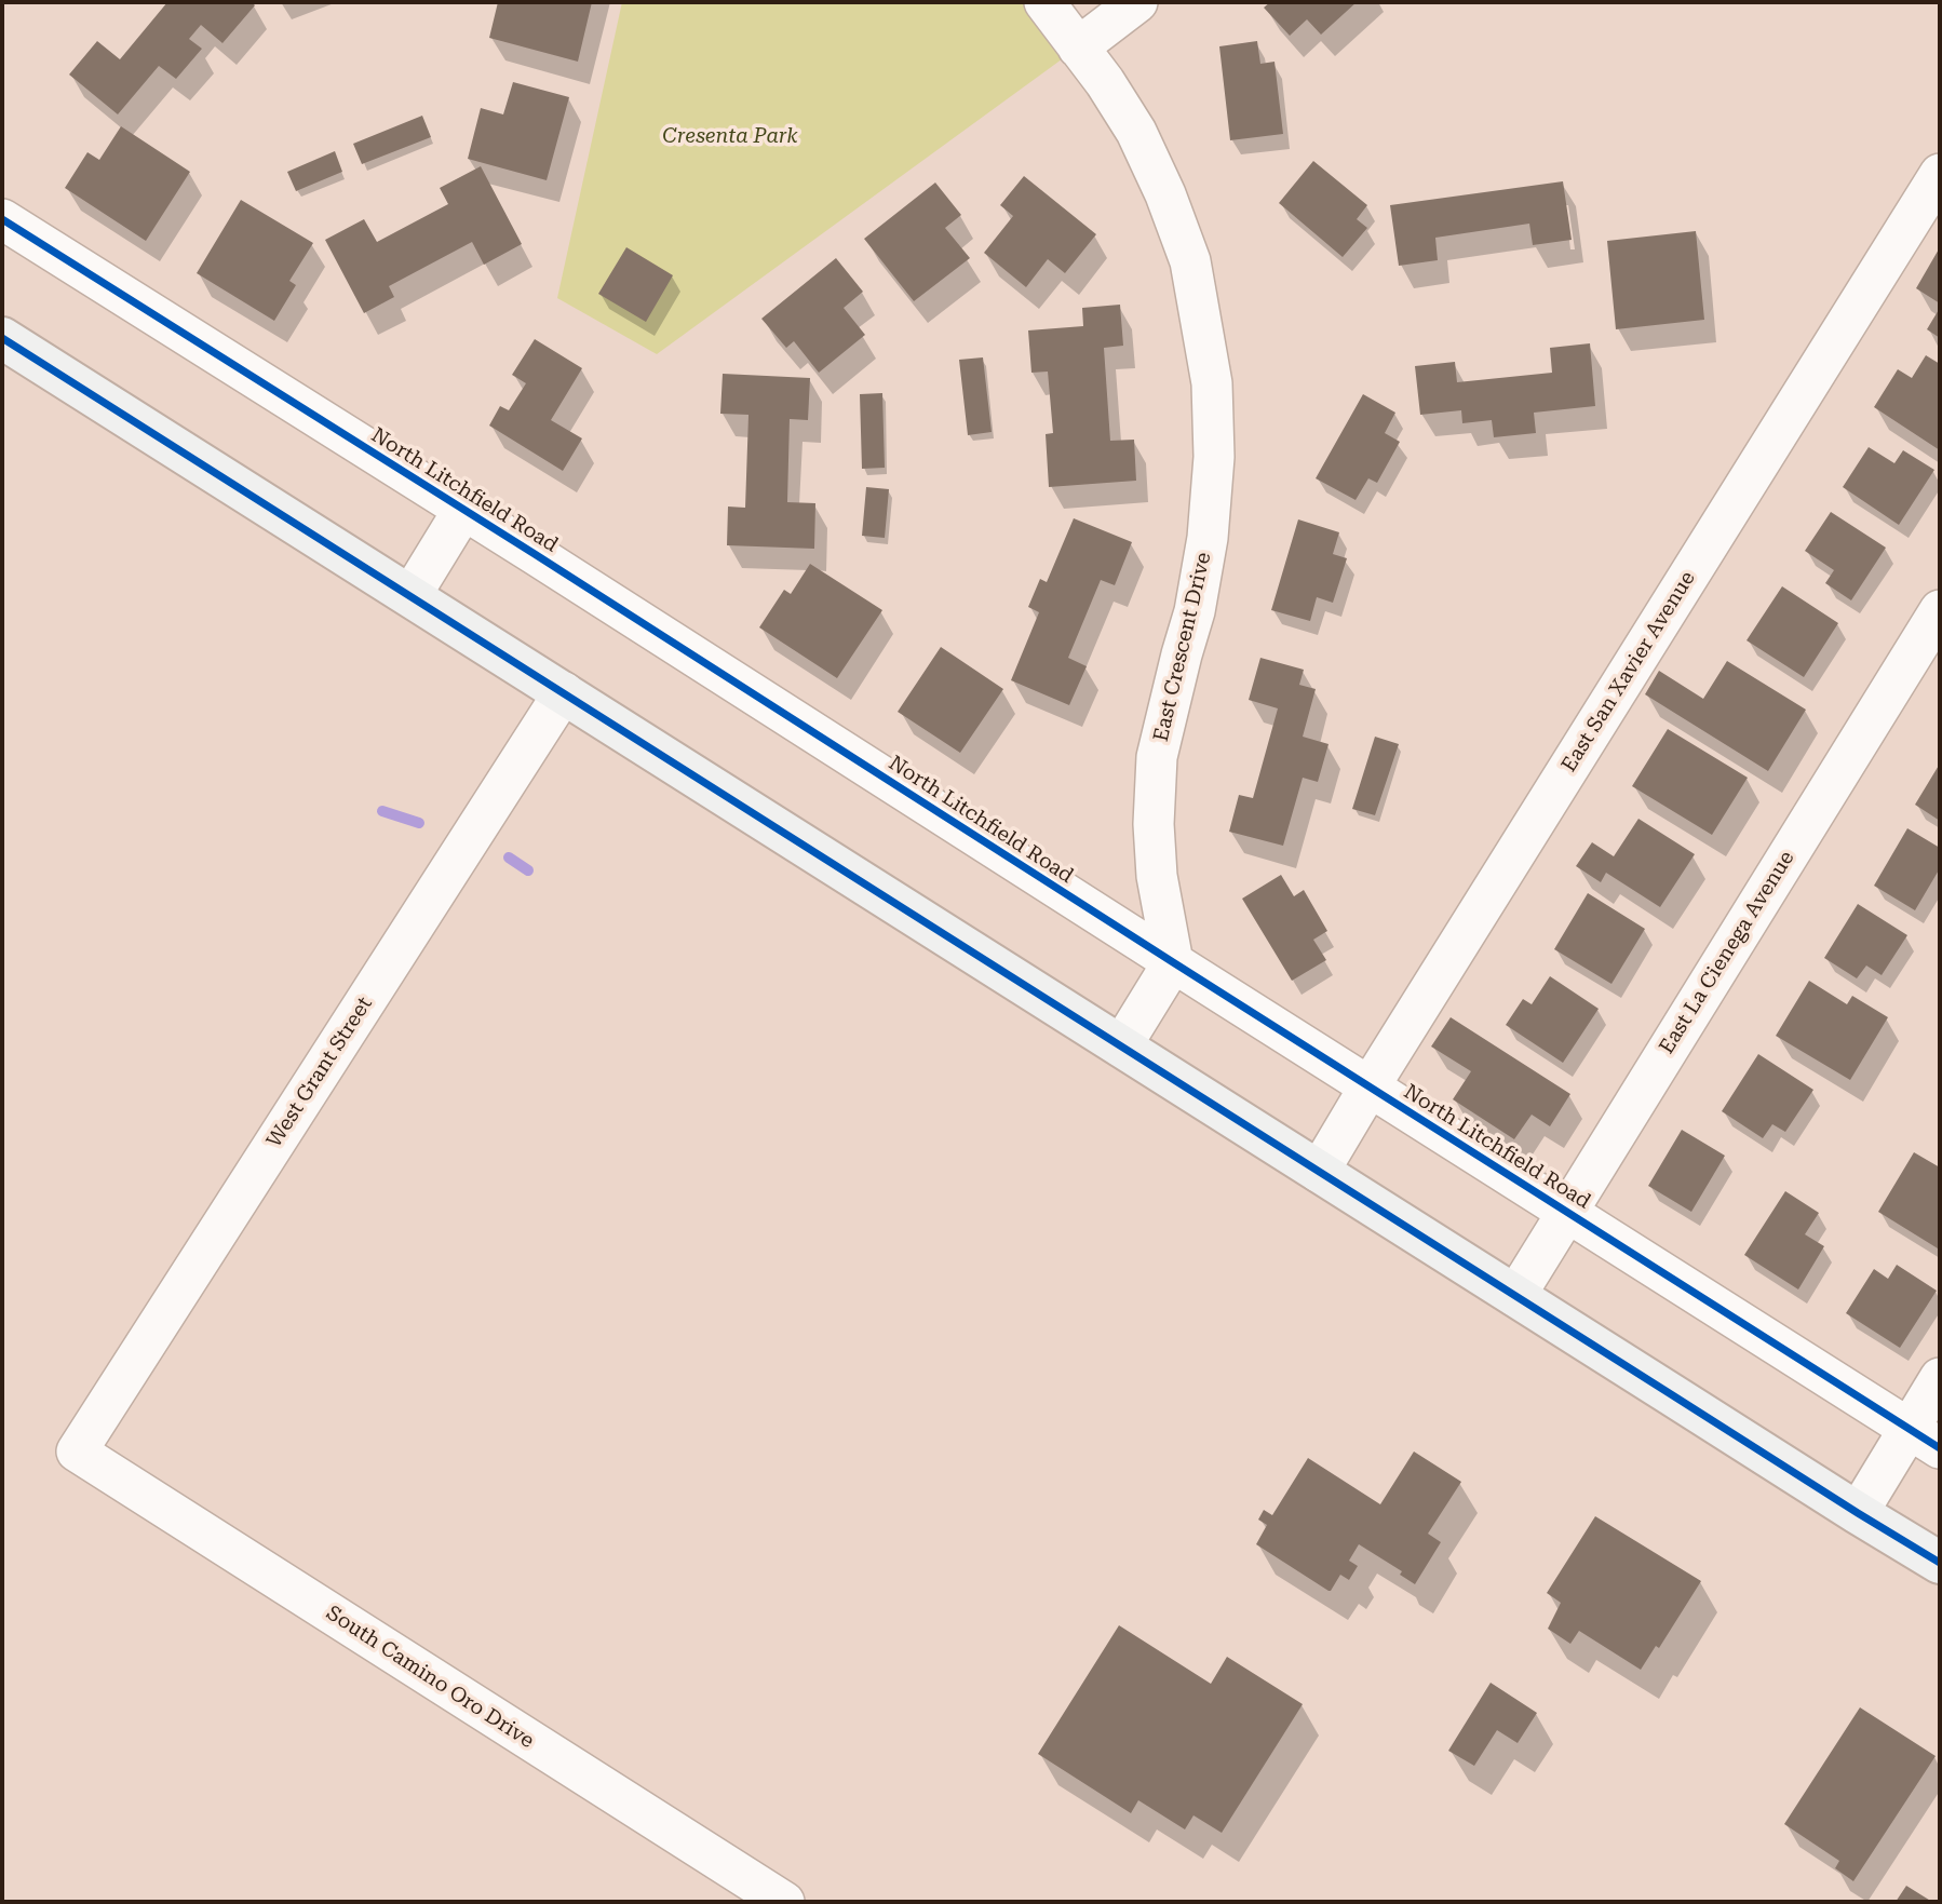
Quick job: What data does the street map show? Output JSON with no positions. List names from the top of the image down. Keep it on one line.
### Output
{"streets":{"street":["North Litchfield Road","East Crescent Drive","East San Xavier Avenue","East La Cienega Avenue","West Grant Street","South Camino Oro Drive"]},"crossings":[["North Litchfield Road","East Crescent Drive"],["North Litchfield Road","East San Xavier Avenue"],["North Litchfield Road","East La Cienega Avenue"],["West Grant Street","South Camino Oro Drive"]],"parks":["Cresenta Park"]}
